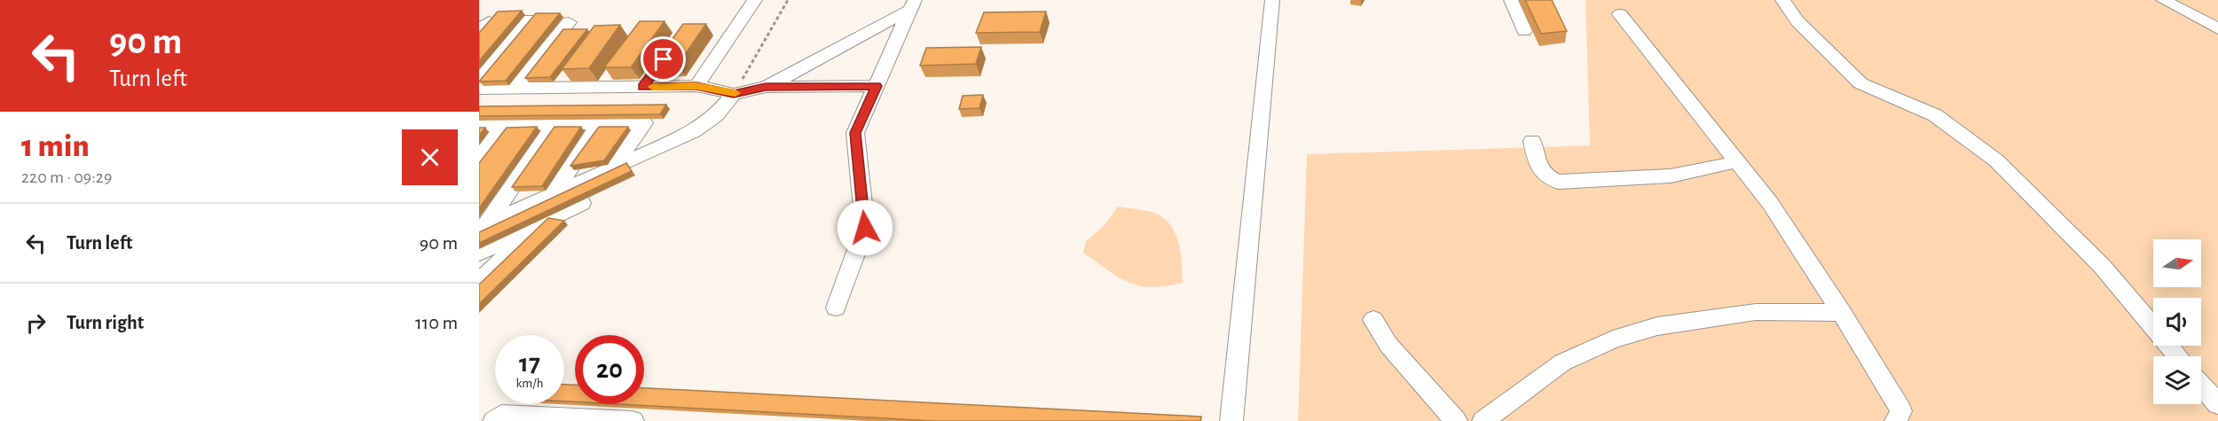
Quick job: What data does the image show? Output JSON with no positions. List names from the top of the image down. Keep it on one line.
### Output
{"north":"right","page":{"turn":["90 m","Turn left"],"heading":["1 min","220 m · 09:29"],"list":[{"name":"Turn left","value":"90 m"},{"name":"Turn right","value":"110 m"}],"speed":"17 km/h","limit":"20"}}
